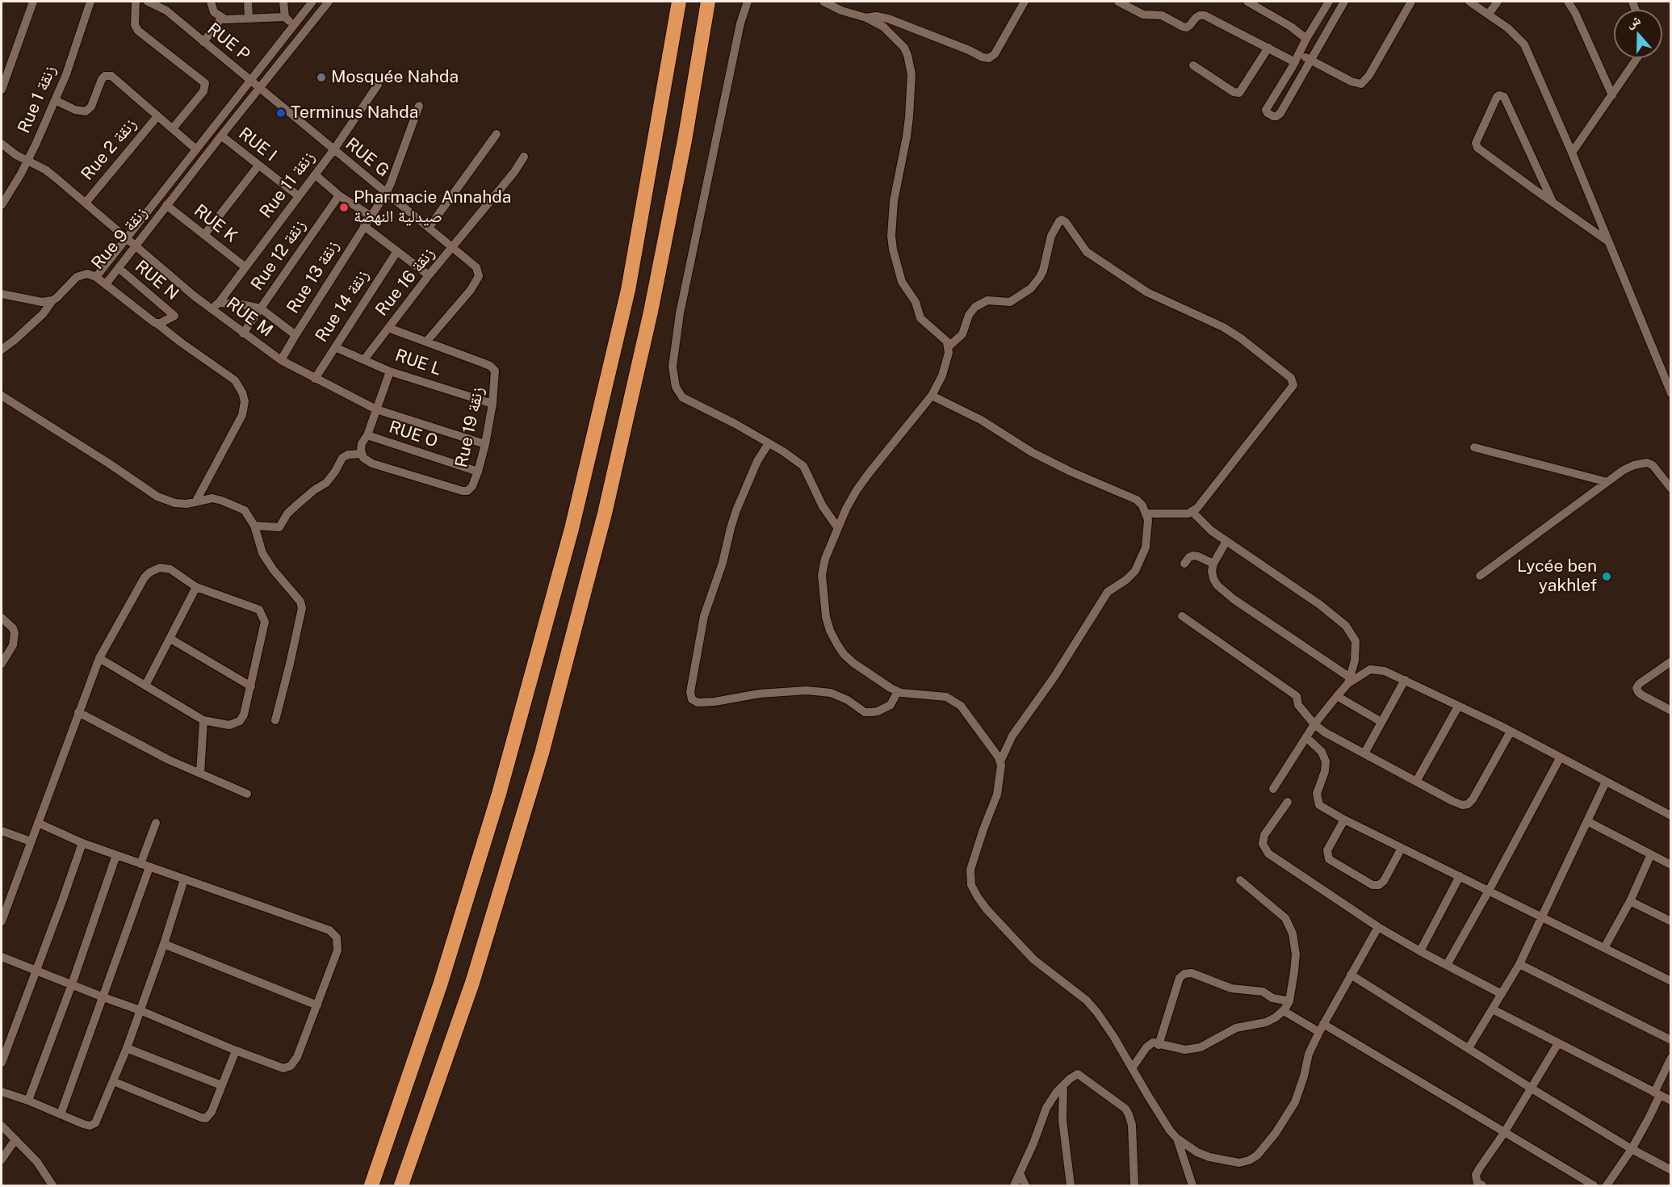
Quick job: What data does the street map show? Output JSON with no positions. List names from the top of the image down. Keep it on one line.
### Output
{"streets":{"street":["RUE P","Rue 1 زنقة","RUE I","Rue 2 زنقة","RUE G","Rue 11 زنقة","RUE K","Rue 9 زنقة","Rue 12 زنقة","Rue 13 زنقة","RUE N","Rue 16 زنقة","Rue 14 زنقة","RUE M","RUE L","Rue 19 زنقة","RUE O"]},"crossings":[["RUE P","RUE G"],["RUE P","Rue 9 زنقة"],["Rue 1 زنقة","RUE M"],["RUE I","Rue 11 زنقة"],["RUE I","Rue 9 زنقة"],["Rue 2 زنقة","RUE M"],["RUE G","Rue 11 زنقة"],["RUE G","Rue 13 زنقة"],["RUE G","Rue 16 زنقة"],["RUE G","Rue 19 زنقة"],["Rue 11 زنقة","RUE K"],["Rue 11 زنقة","RUE M"],["RUE K","Rue 9 زنقة"],["Rue 9 زنقة","RUE N"],["Rue 9 زنقة","RUE M"],["Rue 12 زنقة","RUE M"],["Rue 13 زنقة","RUE M"],["Rue 16 زنقة","RUE L"],["Rue 14 زنقة","RUE M"],["Rue 14 زنقة","RUE L"],["RUE M","Rue 19 زنقة"],["RUE L","Rue 19 زنقة"],["Rue 19 زنقة","RUE O"]],"places":["Mosquée Nahda","Terminus Nahda","Pharmacie Annahda صيدلية النهضة","Lycée ben yakhlef"],"north":"top"}
